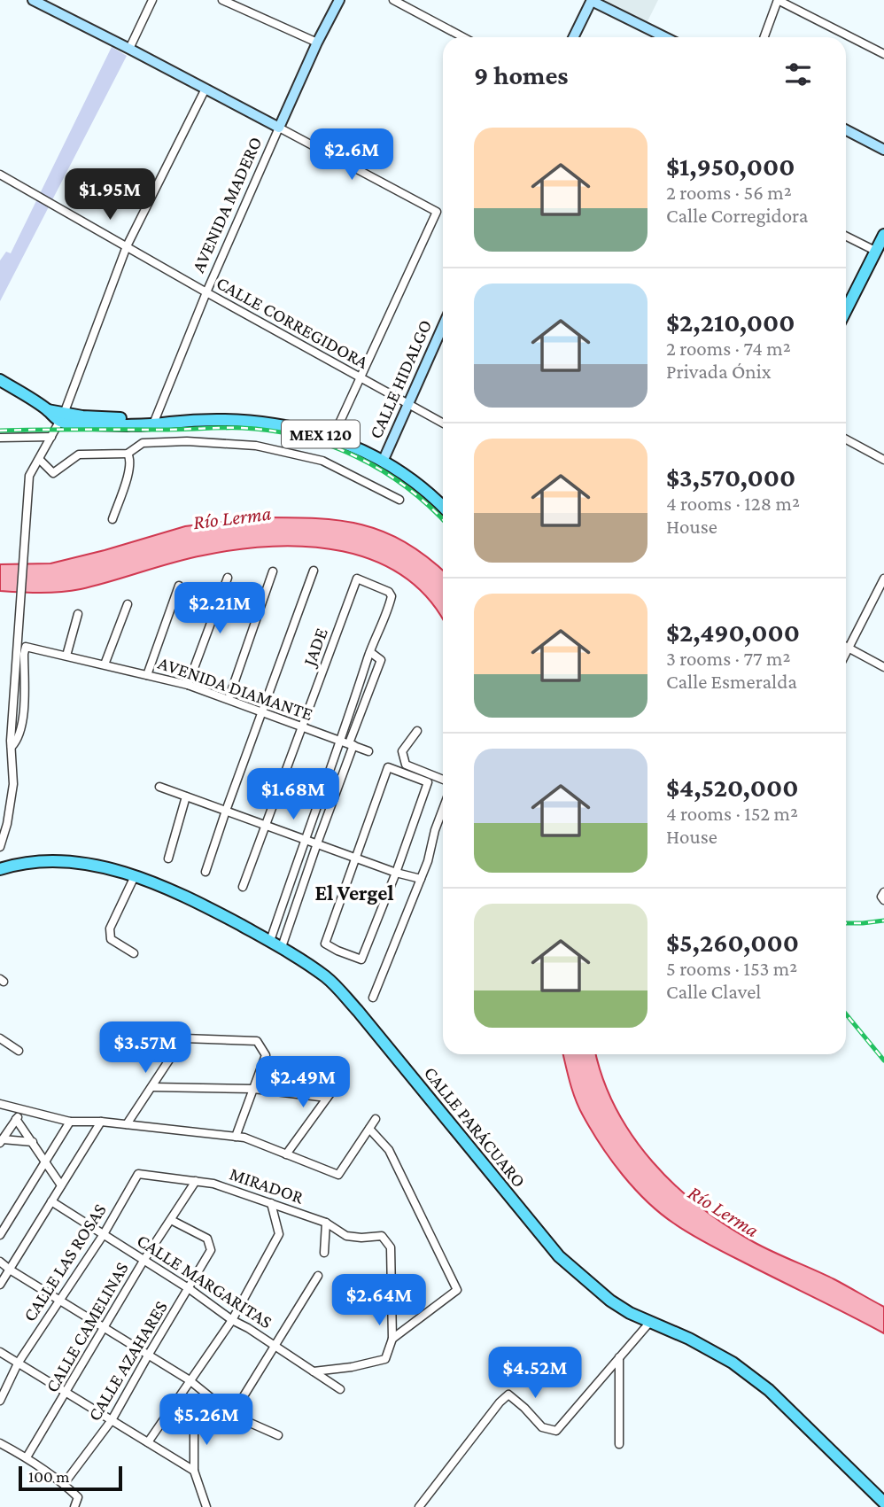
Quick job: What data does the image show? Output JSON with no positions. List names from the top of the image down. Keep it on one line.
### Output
{"streets":{"main road":["MEX 120","CALLE PARÁCUARO"],"street":["AVENIDA MADERO","CALLE CORREGIDORA","CALLE HIDALGO","JADE","AVENIDA DIAMANTE","MIRADOR","CALLE LAS ROSAS","CALLE MARGARITAS","CALLE CAMELINAS","CALLE AZAHARES"]},"crossings":[["AVENIDA MADERO","CALLE CORREGIDORA"],["AVENIDA MADERO","MEX 120"],["CALLE CORREGIDORA","CALLE HIDALGO"],["CALLE HIDALGO","MEX 120"],["JADE","AVENIDA DIAMANTE"],["MIRADOR","CALLE LAS ROSAS"],["MIRADOR","CALLE CAMELINAS"],["CALLE LAS ROSAS","CALLE MARGARITAS"],["CALLE MARGARITAS","CALLE CAMELINAS"],["CALLE MARGARITAS","CALLE AZAHARES"],["CALLE CAMELINAS","CALLE AZAHARES"]],"districts":["El Vergel"],"water":["Río Lerma"],"scale_bar":"100 m","page":{"heading":"9 homes","list":[{"name":"$1,950,000","note":"2 rooms · 56 m² · Calle Corregidora"},{"name":"$2,210,000","note":"2 rooms · 74 m² · Privada Ónix"},{"name":"$3,570,000","note":"4 rooms · 128 m² · House"},{"name":"$2,490,000","note":"3 rooms · 77 m² · Calle Esmeralda"},{"name":"$4,520,000","note":"4 rooms · 152 m² · House"},{"name":"$5,260,000","note":"5 rooms · 153 m² · Calle Clavel"}],"price":["$2.6M","$1.95M","$2.21M","$1.68M","$3.57M","$2.49M","$2.64M","$4.52M","$5.26M"],"scale":"100 m"}}
